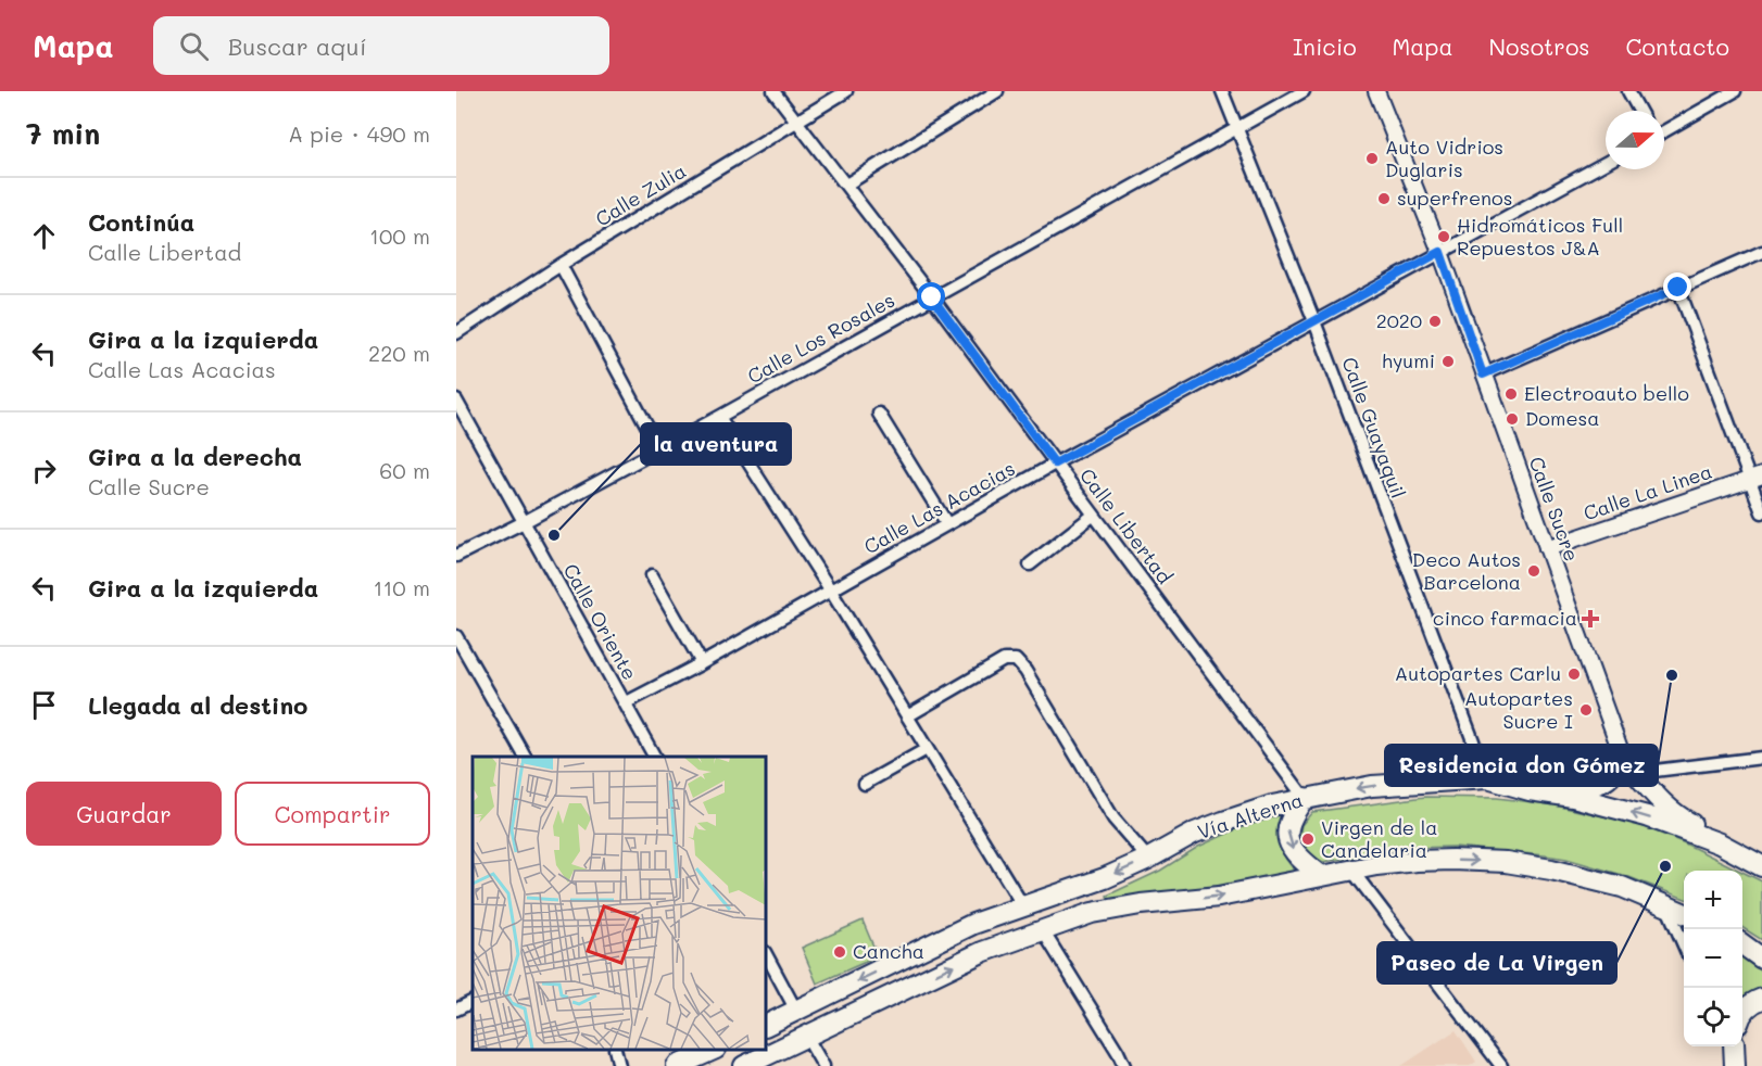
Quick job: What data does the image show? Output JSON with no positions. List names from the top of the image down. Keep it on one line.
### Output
{"streets":{"highway":["Vía Alterna"],"street":["Calle Zulia","Calle Los Rosales","Calle Guayaquil","Calle La Linea","Calle Las Acacias","Calle Sucre","Calle Libertad","Calle Oriente"]},"crossings":[["Calle Zulia","Calle Libertad"],["Calle Los Rosales","Calle Guayaquil"],["Calle Los Rosales","Calle Libertad"],["Calle Los Rosales","Calle Oriente"],["Calle Guayaquil","Calle Las Acacias"],["Calle Guayaquil","Vía Alterna"],["Calle La Linea","Calle Sucre"],["Calle Las Acacias","Calle Sucre"],["Calle Las Acacias","Calle Libertad"],["Calle Las Acacias","Calle Oriente"],["Calle Libertad","Vía Alterna"]],"places":{"other":["Auto Vidrios Duglaris","superfrenos","Hidromáticos Full Repuestos J&A","2020","hyumi","Electroauto bello","Domesa","la aventura","Deco Autos Barcelona","Autopartes Carlu","Residencia don Gómez","Autopartes Sucre I","Virgen de la Candelaria","Paseo de La Virgen","Cancha"],"health":["cinco farmacia"]},"north":"right","page":{"header":"Mapa","search":"Buscar aquí","nav":["Inicio","Mapa","Nosotros","Contacto"],"heading":["7 min","A pie · 490 m"],"list":[["Continúa","Calle Libertad","100 m"],["Gira a la izquierda","Calle Las Acacias","220 m"],["Gira a la derecha","Calle Sucre","60 m"],["Gira a la izquierda","110 m"],"Llegada al destino"],"buttons":["Guardar","Compartir"],"map_buttons":["+","−"]}}
